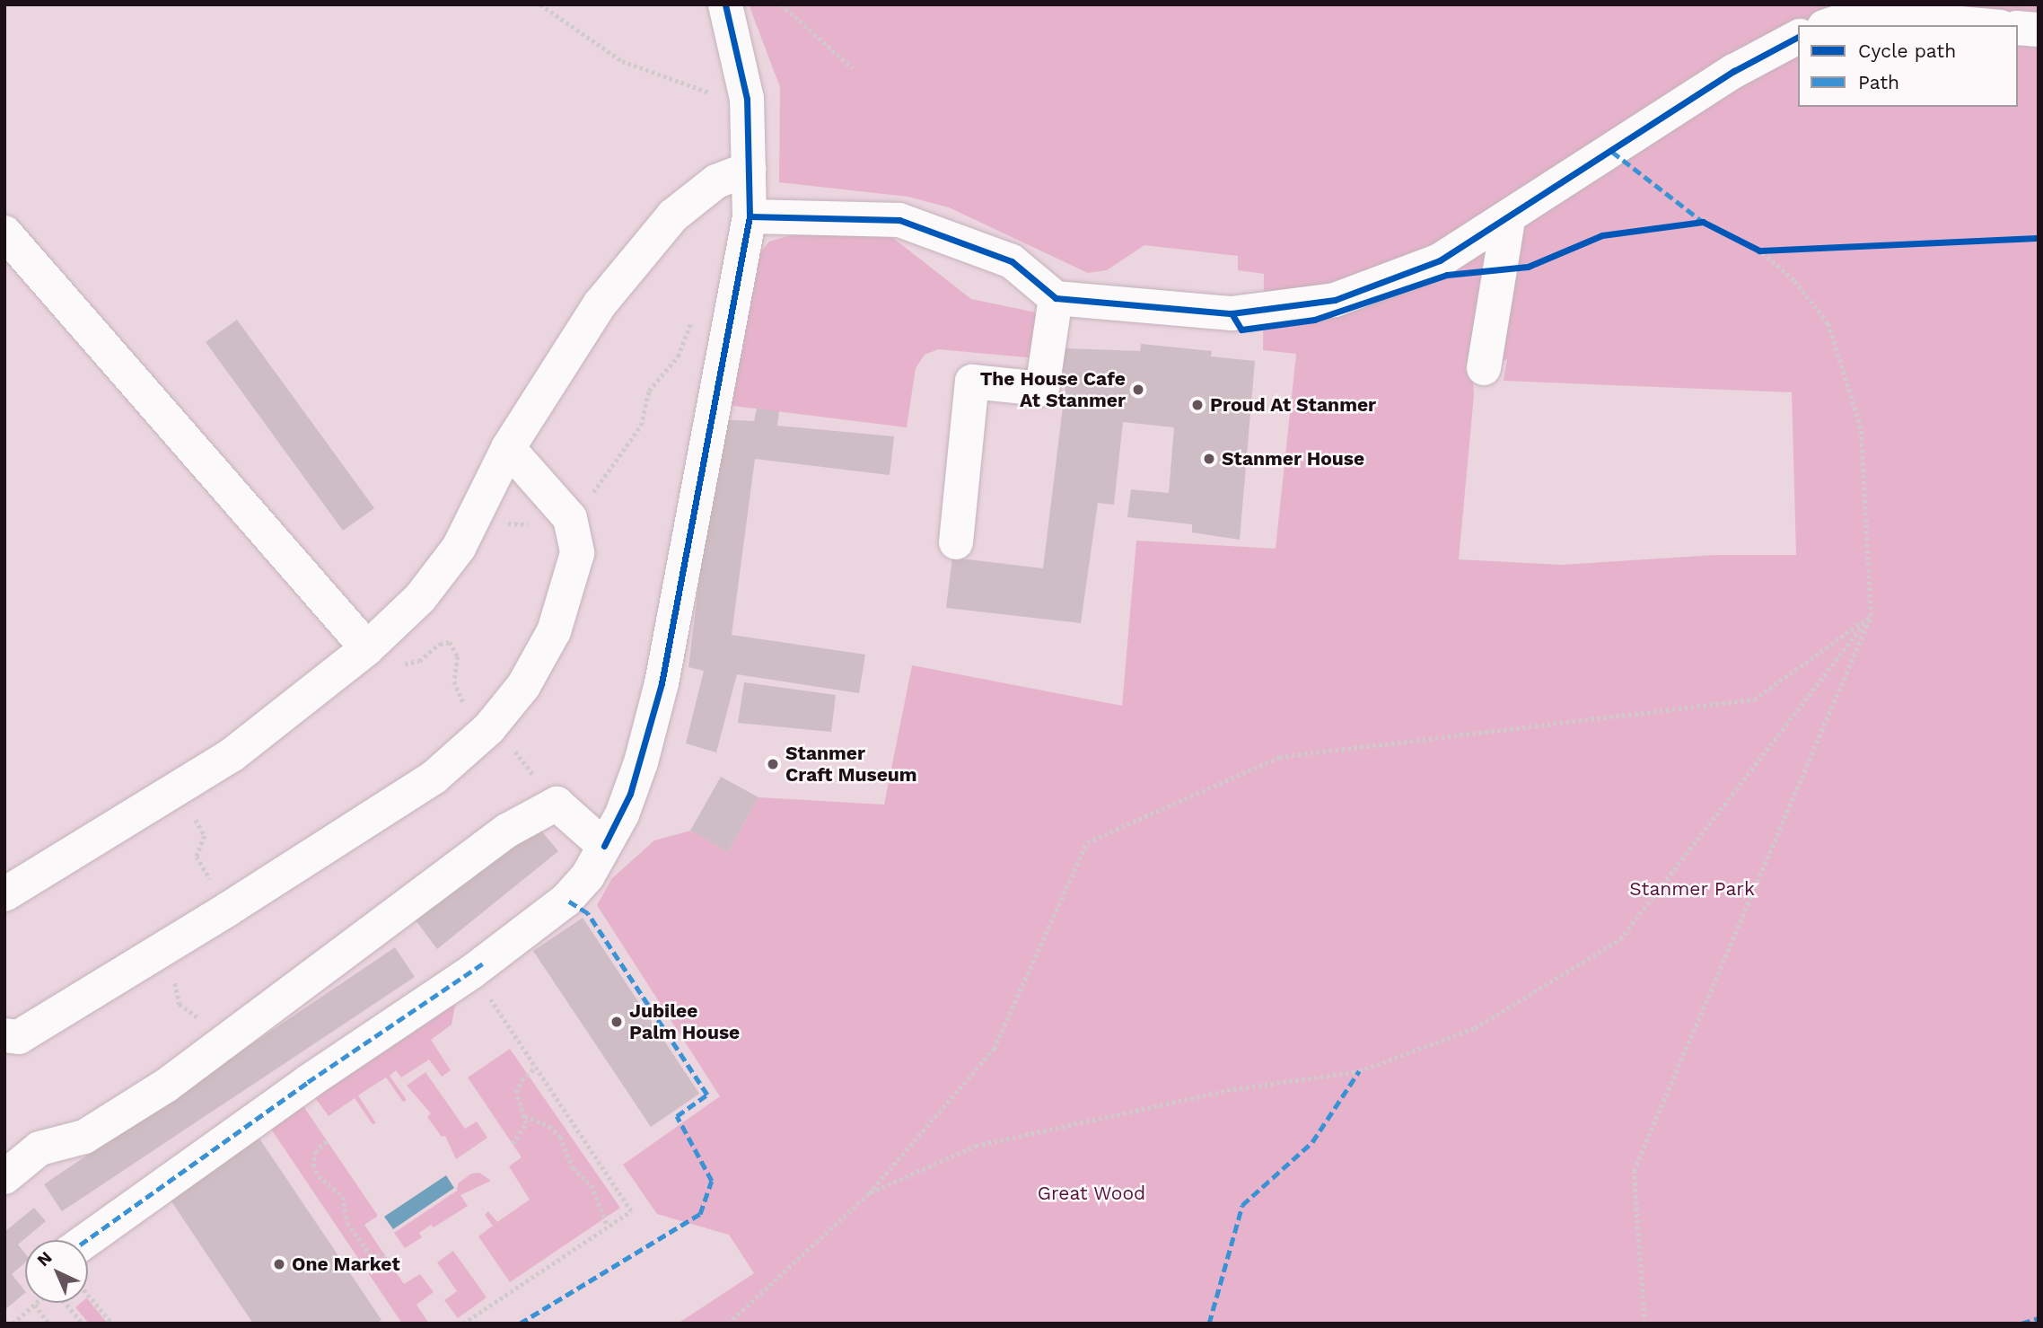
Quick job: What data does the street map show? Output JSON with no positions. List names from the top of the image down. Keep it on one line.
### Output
{"parks":["Stanmer Park","Great Wood"],"places":["The House Cafe At Stanmer","Proud At Stanmer","Stanmer House","Stanmer Craft Museum","Jubilee Palm House","One Market"],"legend":["Cycle path","Path"],"north":"top left"}
